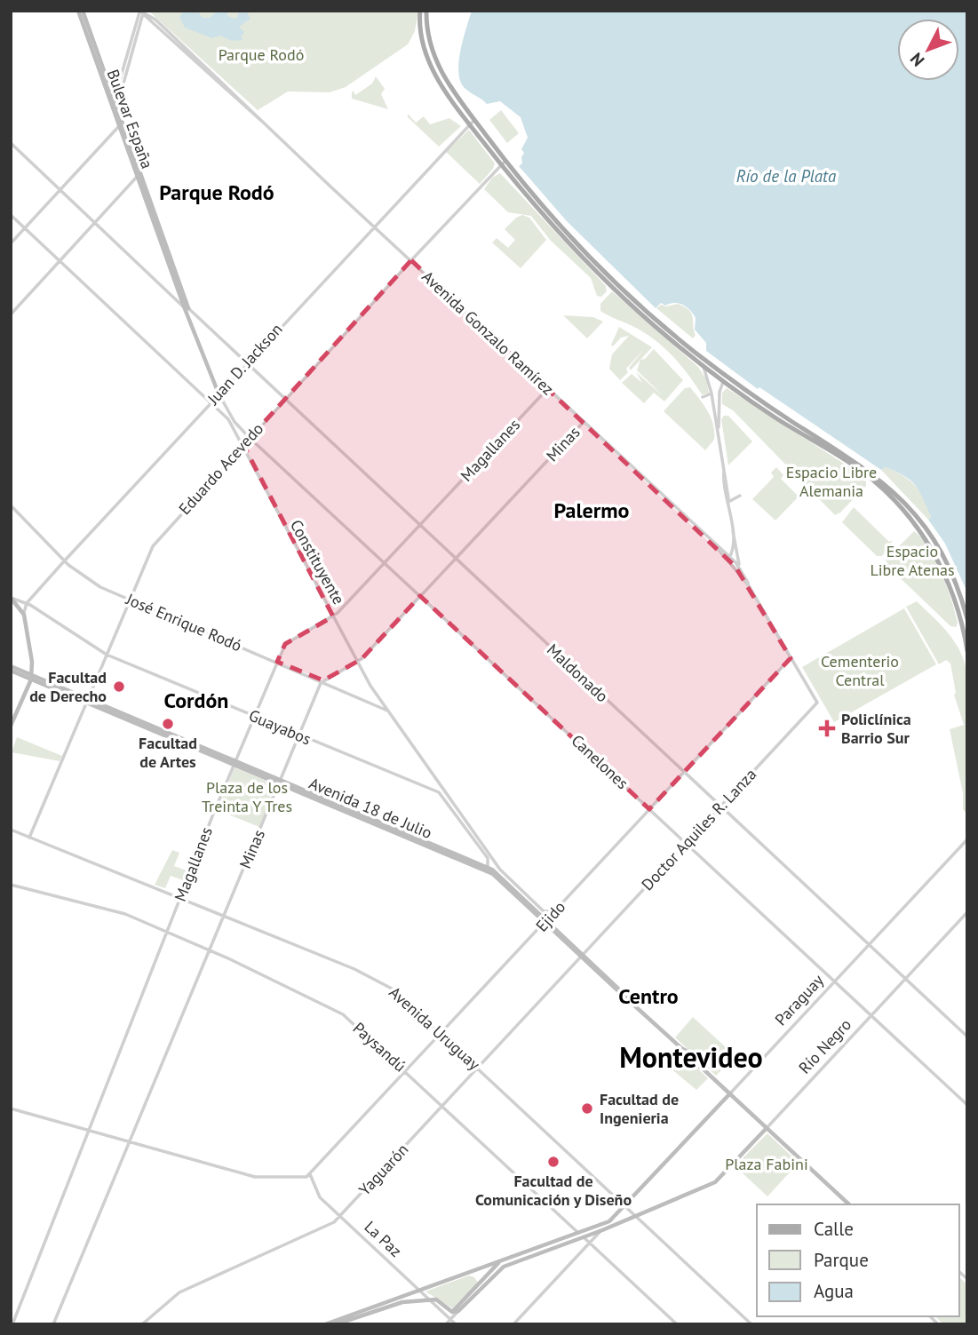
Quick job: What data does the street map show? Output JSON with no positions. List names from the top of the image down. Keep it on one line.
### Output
{"streets":{"main road":["Bulevar España","Constituyente","Avenida 18 de Julio","Paraguay","Río Negro","La Paz"],"street":["Avenida Gonzalo Ramírez","Juan D. Jackson","Minas","Magallanes","Eduardo Acevedo","José Enrique Rodó","Maldonado","Guayabos","Canelones","Doctor Aquiles R. Lanza","Ejido","Avenida Uruguay","Paysandú","Yaguarón"]},"crossings":[["Bulevar España","Constituyente"],["Bulevar España","Maldonado"],["Avenida Gonzalo Ramírez","Juan D. Jackson"],["Avenida Gonzalo Ramírez","Minas"],["Avenida Gonzalo Ramírez","Magallanes"],["Avenida Gonzalo Ramírez","Eduardo Acevedo"],["Avenida Gonzalo Ramírez","Doctor Aquiles R. Lanza"],["Avenida Gonzalo Ramírez","Ejido"],["Juan D. Jackson","Constituyente"],["Juan D. Jackson","José Enrique Rodó"],["Juan D. Jackson","Maldonado"],["Juan D. Jackson","Guayabos"],["Juan D. Jackson","Canelones"],["Minas","Constituyente"],["Minas","José Enrique Rodó"],["Minas","Maldonado"],["Minas","Guayabos"],["Minas","Canelones"],["Minas","Avenida 18 de Julio"],["Minas","Avenida Uruguay"],["Minas","Paysandú"],["Magallanes","Constituyente"],["Magallanes","José Enrique Rodó"],["Magallanes","Maldonado"],["Magallanes","Guayabos"],["Magallanes","Canelones"],["Magallanes","Avenida 18 de Julio"],["Magallanes","Avenida Uruguay"],["Magallanes","Paysandú"],["Eduardo Acevedo","Constituyente"],["Eduardo Acevedo","José Enrique Rodó"],["Eduardo Acevedo","Maldonado"],["Eduardo Acevedo","Guayabos"],["Eduardo Acevedo","Canelones"],["Eduardo Acevedo","Avenida 18 de Julio"],["Eduardo Acevedo","Avenida Uruguay"],["Constituyente","José Enrique Rodó"],["Constituyente","Canelones"],["Constituyente","Avenida 18 de Julio"],["Maldonado","Doctor Aquiles R. Lanza"],["Maldonado","Ejido"],["Maldonado","Paraguay"],["Maldonado","Río Negro"],["Guayabos","Avenida 18 de Julio"],["Canelones","Doctor Aquiles R. Lanza"],["Canelones","Ejido"],["Canelones","Paraguay"],["Canelones","Río Negro"],["Avenida 18 de Julio","Doctor Aquiles R. Lanza"],["Avenida 18 de Julio","Ejido"],["Avenida 18 de Julio","Paraguay"],["Avenida 18 de Julio","Río Negro"],["Avenida 18 de Julio","Yaguarón"],["Doctor Aquiles R. Lanza","Yaguarón"],["Ejido","Avenida Uruguay"],["Ejido","Paysandú"],["Ejido","La Paz"],["Paraguay","Avenida Uruguay"],["Paraguay","Paysandú"],["Paraguay","La Paz"],["Avenida Uruguay","Río Negro"],["Avenida Uruguay","Yaguarón"],["Río Negro","Paysandú"],["Paysandú","Yaguarón"],["Yaguarón","La Paz"]],"districts":["Parque Rodó","Palermo","Cordón","Centro","Montevideo"],"water":["Río de la Plata"],"parks":["Parque Rodó","Espacio Libre Alemania","Espacio Libre Atenas","Cementerio Central","Plaza de los Treinta Y Tres","Plaza Fabini"],"places":{"other":["Facultad de Derecho","Facultad de Artes","Facultad de Ingenieria","Facultad de Comunicación y Diseño"],"health":["Policlínica Barrio Sur"]},"legend":["Calle","Parque","Agua"],"north":"bottom left"}
